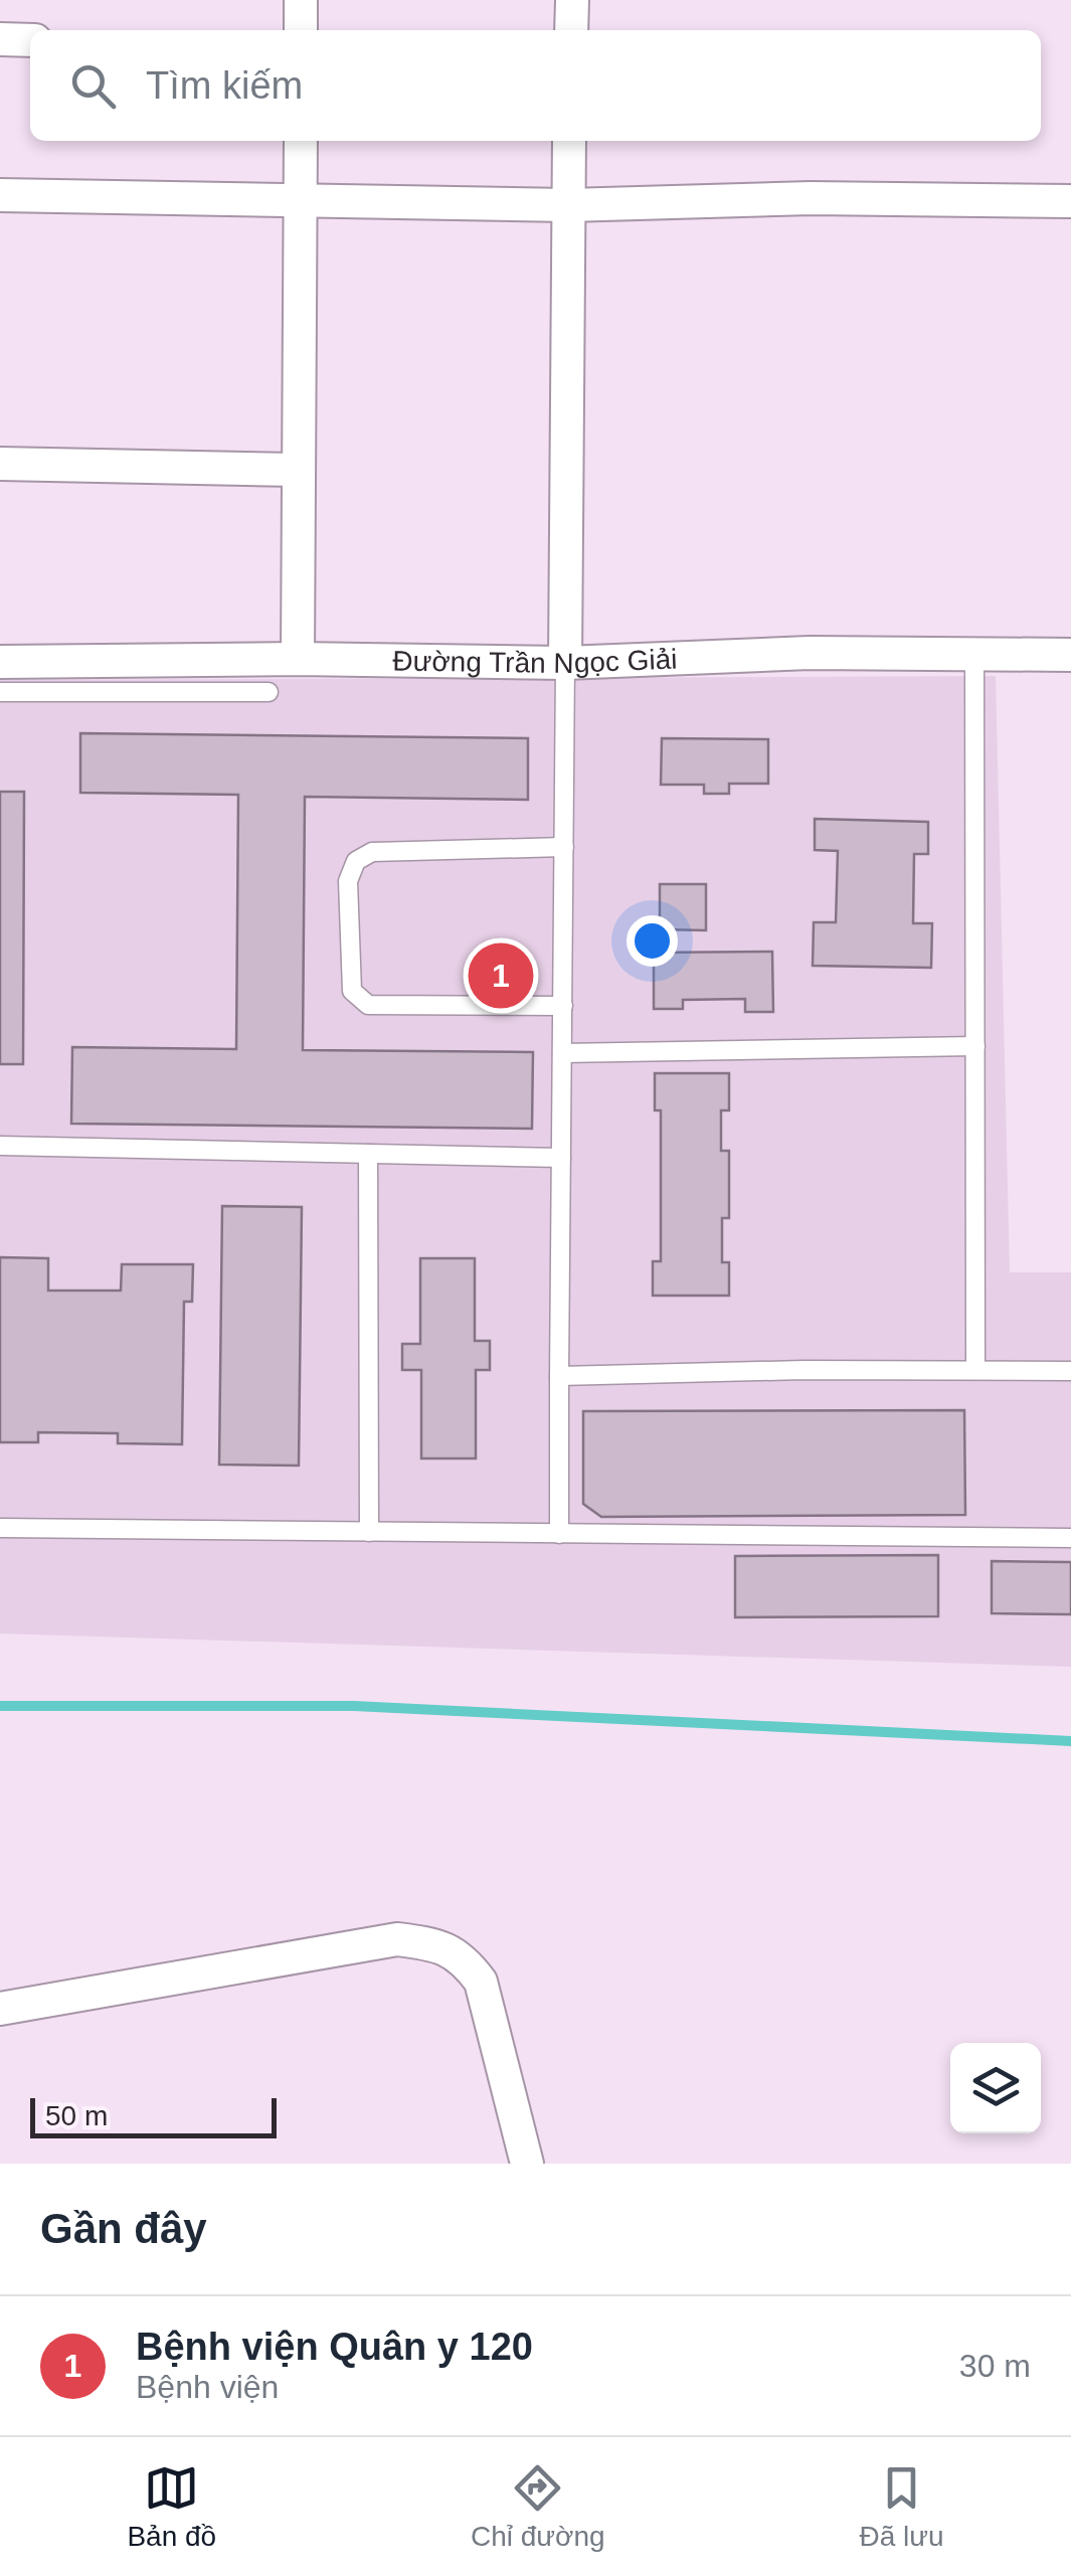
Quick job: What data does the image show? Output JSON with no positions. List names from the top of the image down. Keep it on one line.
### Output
{"streets":{"street":["Đường Trần Ngọc Giải"]},"scale_bar":"50 m","page":{"search":"Tìm kiếm","pins":"1","scale":"50 m","heading":"Gần đây","list":[{"mark":"1","name":"Bệnh viện Quân y 120","note":"Bệnh viện","value":"30 m"}],"nav":["Bản đồ","Chỉ đường","Đã lưu"]}}
